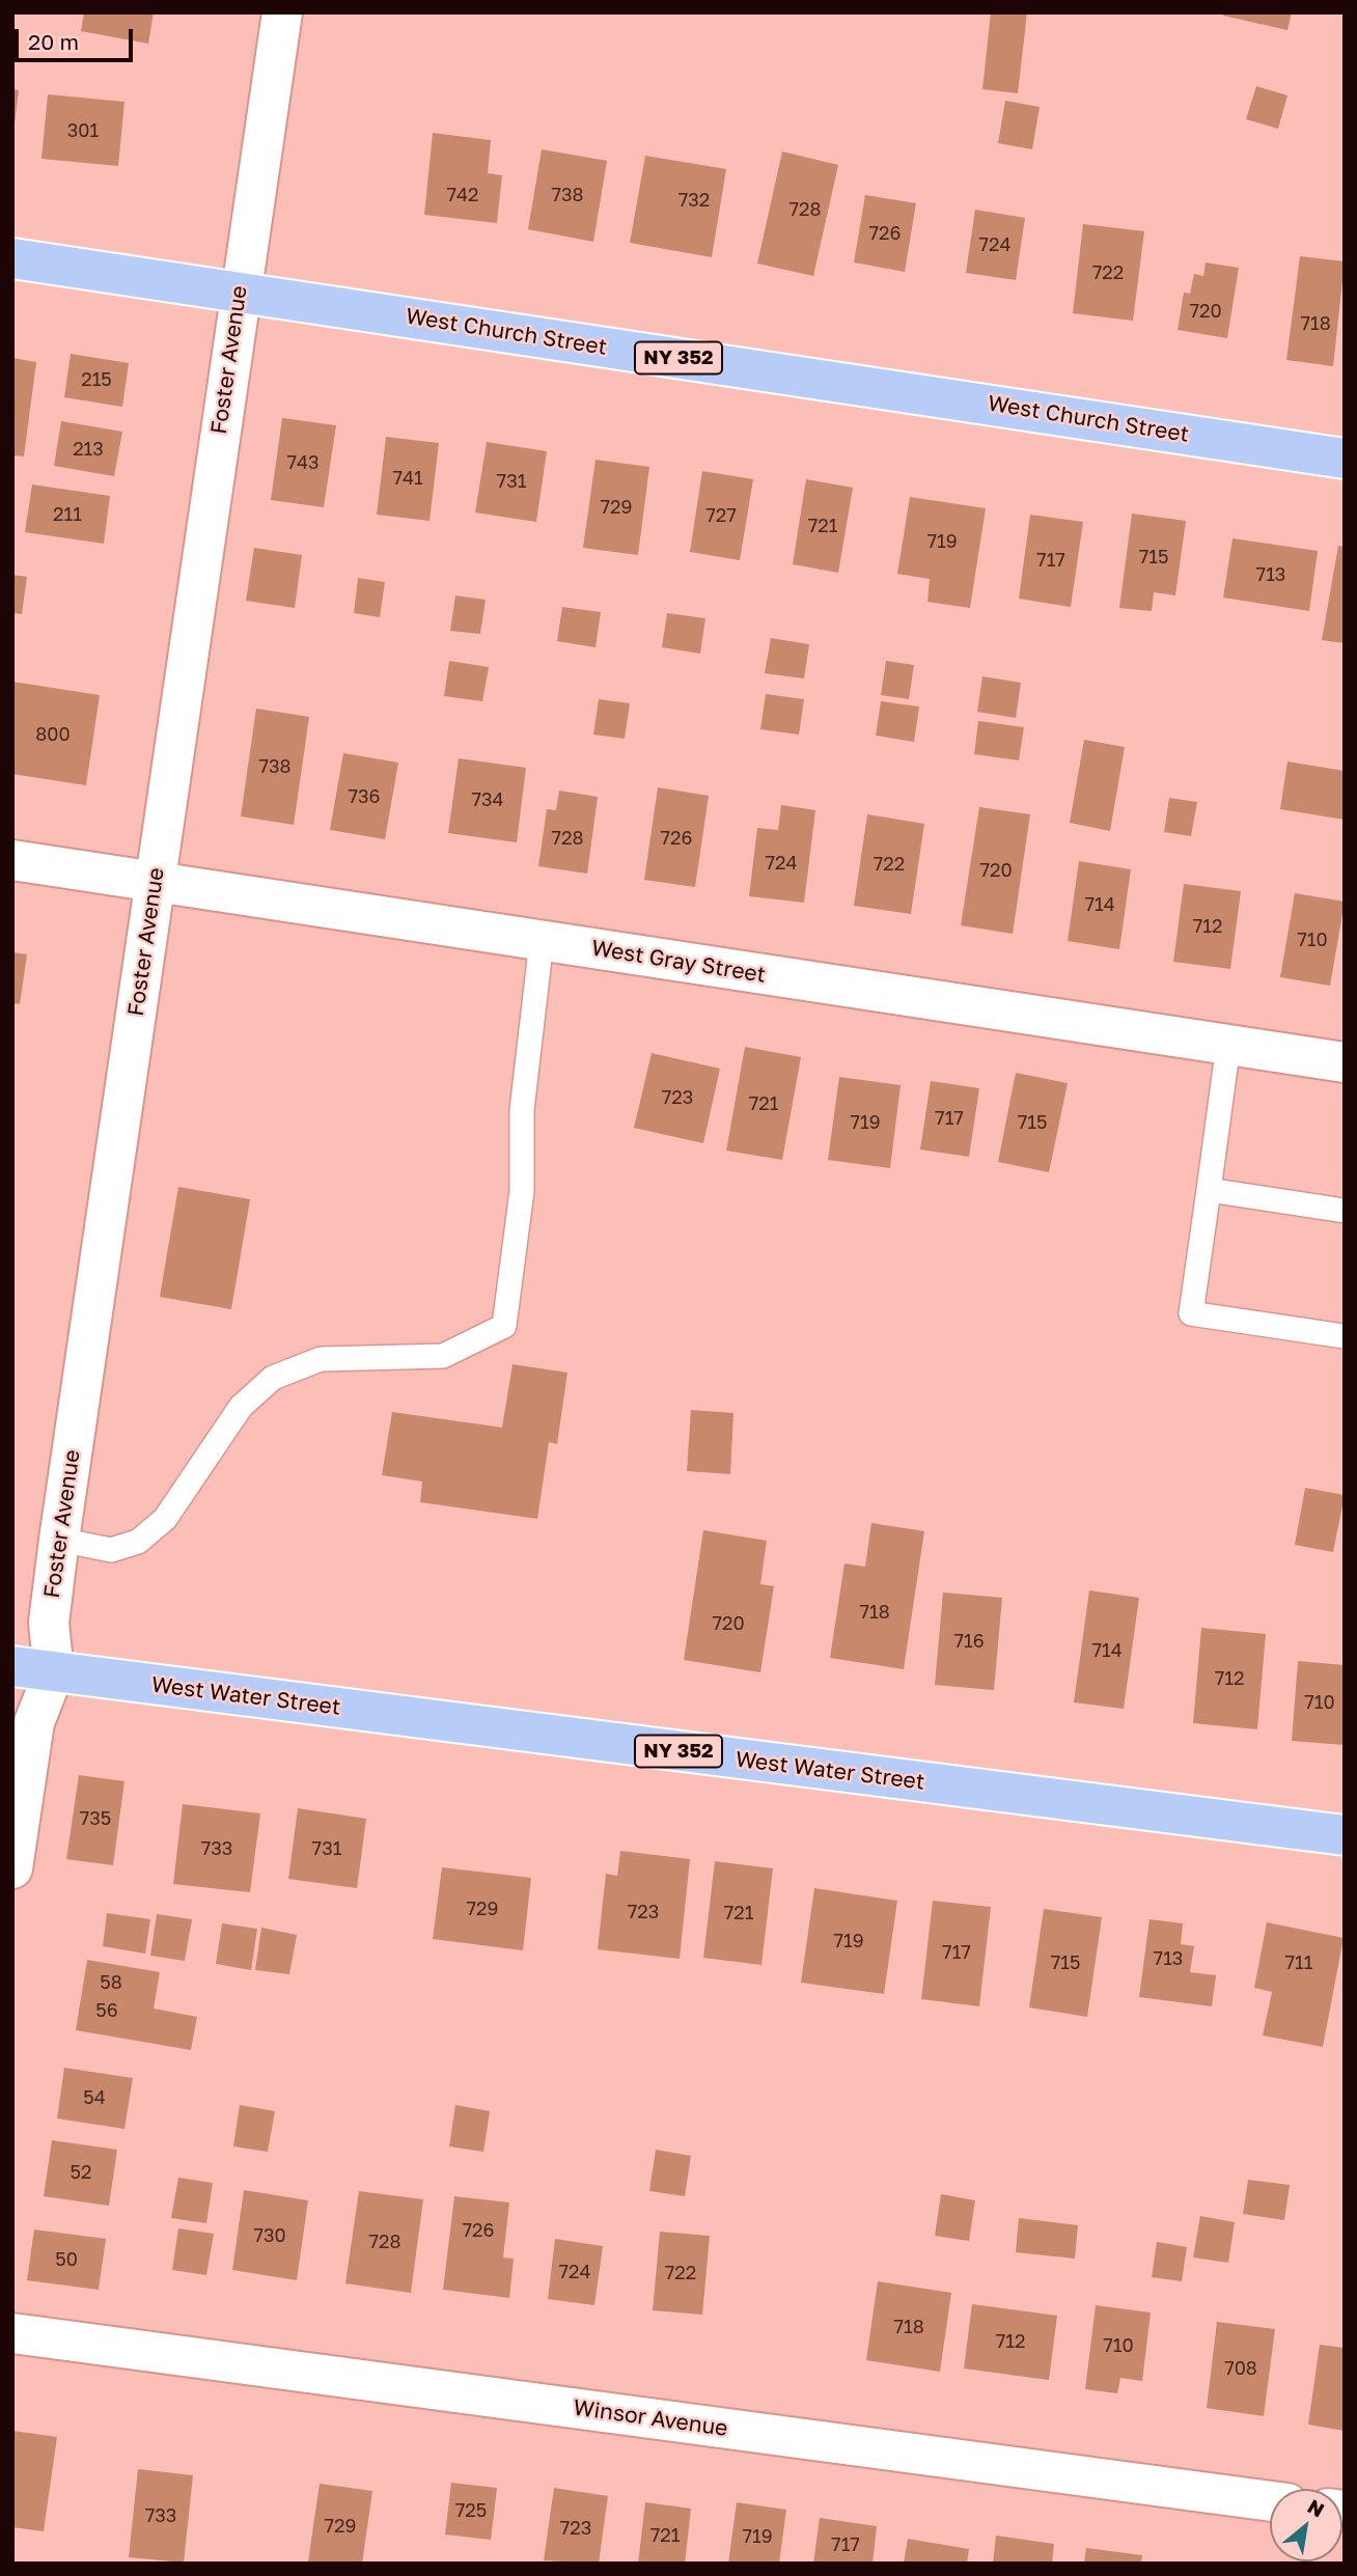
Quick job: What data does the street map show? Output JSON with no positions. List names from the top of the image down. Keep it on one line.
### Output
{"streets":{"main road":["West Church Street","NY 352","West Water Street"],"street":["Foster Avenue","West Gray Street","Winsor Avenue"]},"crossings":[["West Church Street","Foster Avenue"],["Foster Avenue","West Gray Street"],["Foster Avenue","West Water Street"]],"house_numbers":["301","742","738","732","728","726","724","722","720","718","215","213","743","741","731","729","211","727","721","719","715","717","713","800","738","736","734","728","726","724","722","720","714","712","710","723","721","717","719","715","718","720","716","714","712","710","735","733","731","729","723","721","719","717","713","715","711","58","56","54","52","726","730","728","50","724","722","718","712","710","708","725","733","729","723","721","719","717"],"scale_bar":"20 m","north":"top right"}
